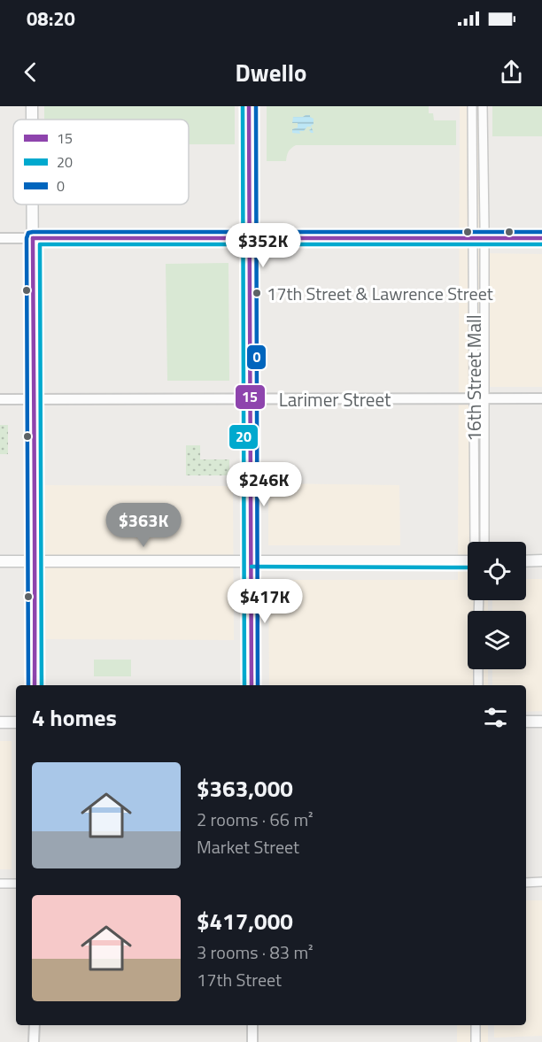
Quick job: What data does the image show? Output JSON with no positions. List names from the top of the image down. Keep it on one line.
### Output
{"streets":{"street":["16th Street Mall","Larimer Street"]},"crossings":[["16th Street Mall","Larimer Street"]],"places":["17th Street & Lawrence Street"],"lines":["transit line 15","transit line 20","transit line 0"],"legend":["15","20","0"],"page":{"status":"08:20","header":"Dwello","price":["$352K","$246K","$363K","$417K"],"heading":"4 homes","list":[{"name":"$363,000","note":"2 rooms · 66 m² · Market Street"},{"name":"$417,000","note":"3 rooms · 83 m² · 17th Street"}]}}
